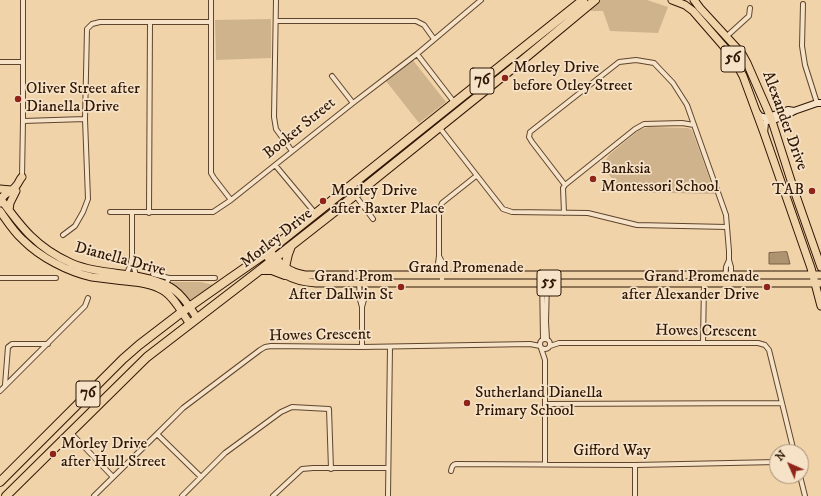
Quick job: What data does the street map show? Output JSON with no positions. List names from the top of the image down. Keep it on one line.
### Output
{"streets":{"highway":["76","Morley Drive"],"main road":["56","Alexander Drive","Dianella Drive","Grand Promenade","55"],"street":["Booker Street","Howes Crescent","Gifford Way"]},"crossings":[["Alexander Drive","Grand Promenade"],["Morley Drive","Dianella Drive"],["Morley Drive","Grand Promenade"]],"places":["Morley Drive before Otley Street","Oliver Street after Dianella Drive","Banksia Montessori School","TAB","Morley Drive after Baxter Place","Grand Prom After Dallwin St","Grand Promenade after Alexander Drive","Sutherland Dianella Primary School","Morley Drive after Hull Street"],"north":"top left"}
